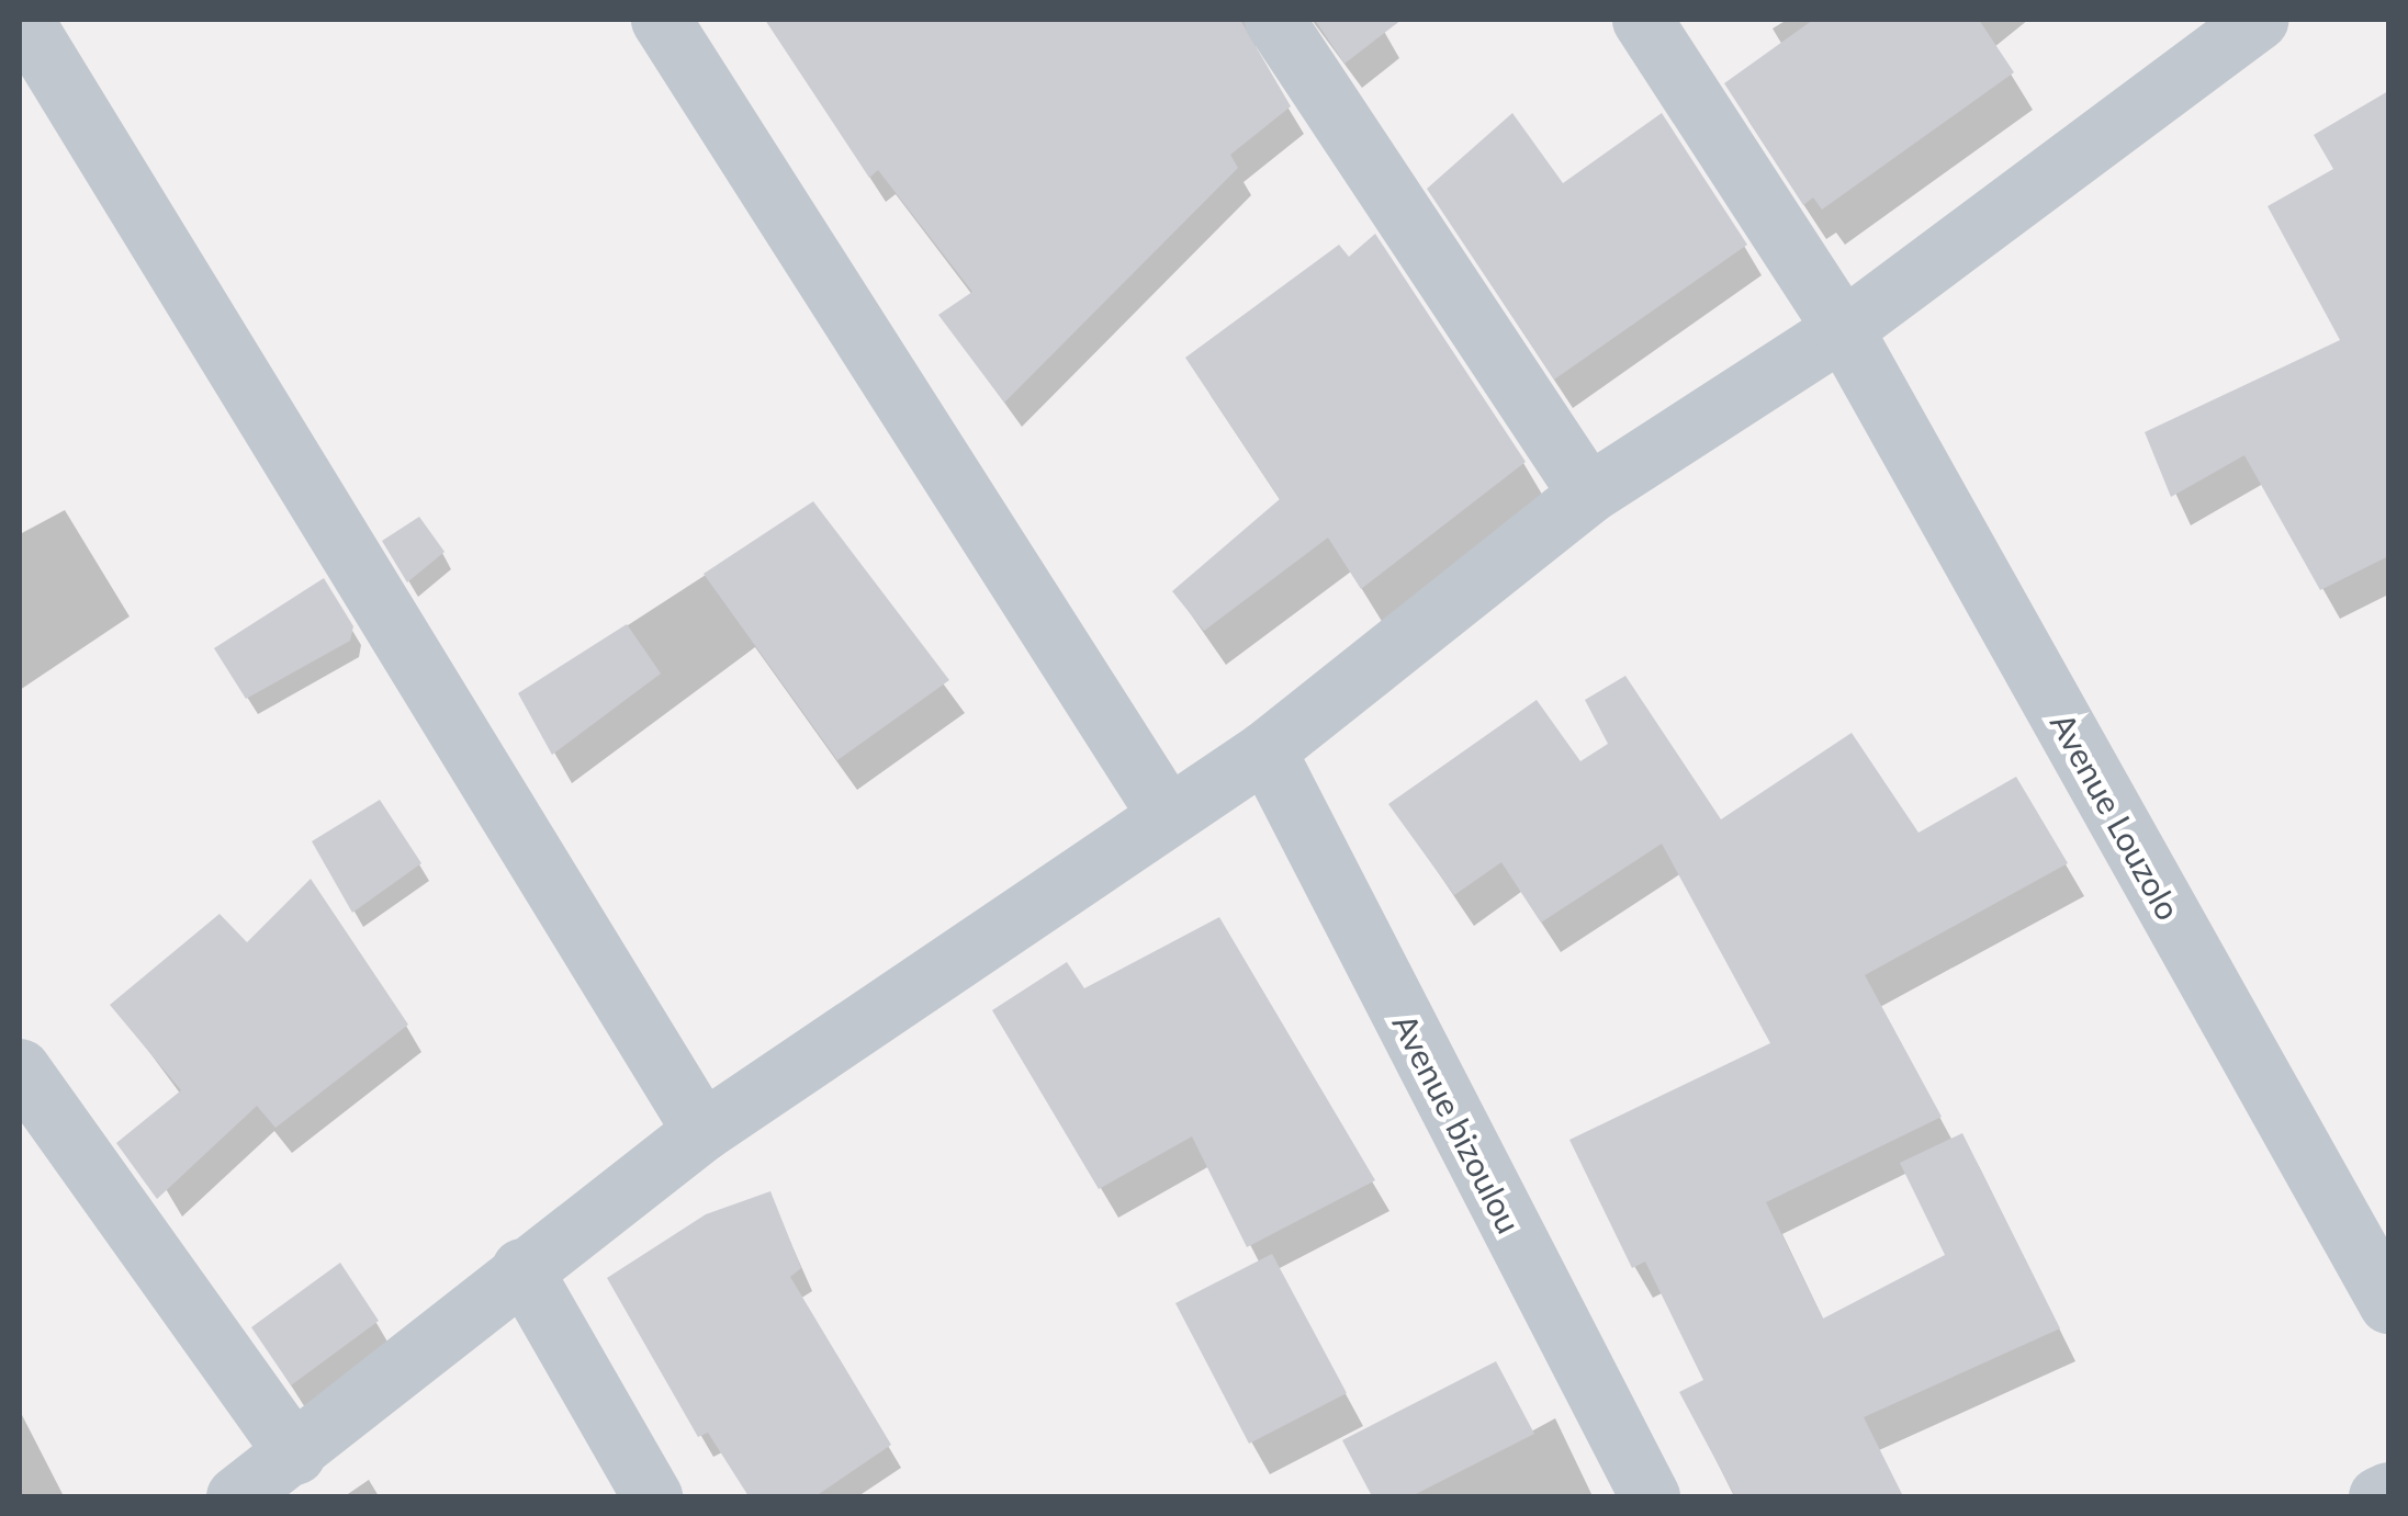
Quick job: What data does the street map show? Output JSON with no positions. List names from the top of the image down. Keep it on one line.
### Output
{"streets":{"street":["Avenue Louzolo","Avenue bizoulou"]}}
